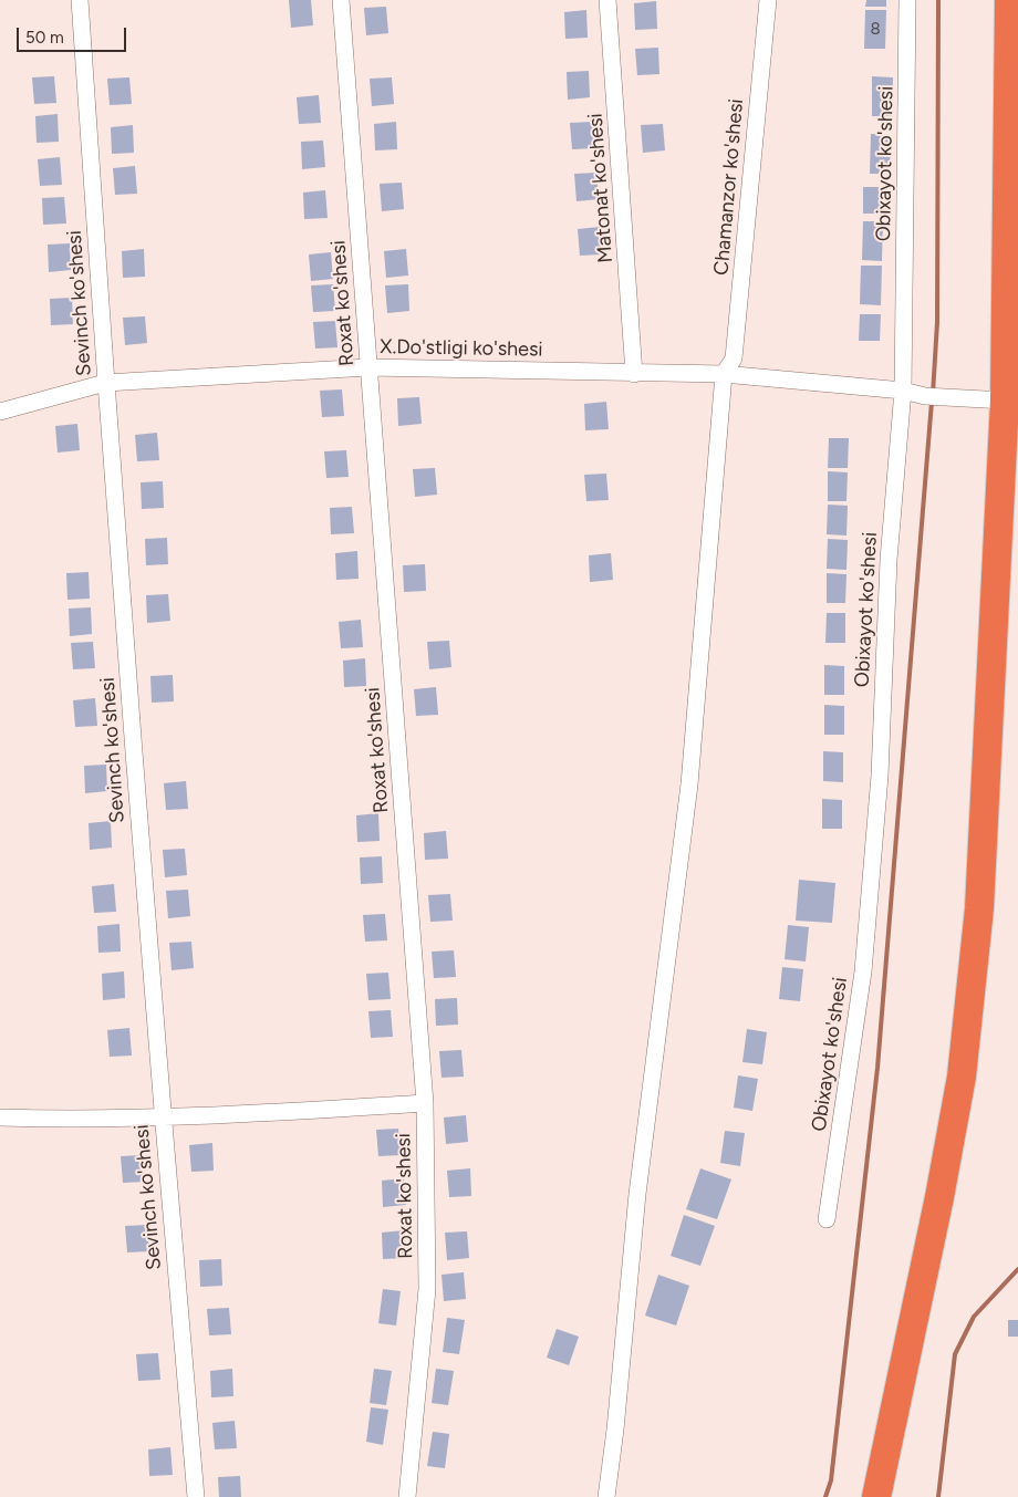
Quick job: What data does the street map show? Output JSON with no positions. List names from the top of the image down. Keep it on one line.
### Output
{"streets":{"street":["Obixayot ko'shesi","Chamanzor ko'shesi","Matonat ko'shesi","Sevinch ko'shesi","Roxat ko'shesi","X.Do'stligi ko'shesi"]},"crossings":[["Obixayot ko'shesi","X.Do'stligi ko'shesi"],["Chamanzor ko'shesi","X.Do'stligi ko'shesi"],["Matonat ko'shesi","X.Do'stligi ko'shesi"],["Sevinch ko'shesi","X.Do'stligi ko'shesi"],["Roxat ko'shesi","X.Do'stligi ko'shesi"]],"house_numbers":["8"],"scale_bar":"50 m"}
